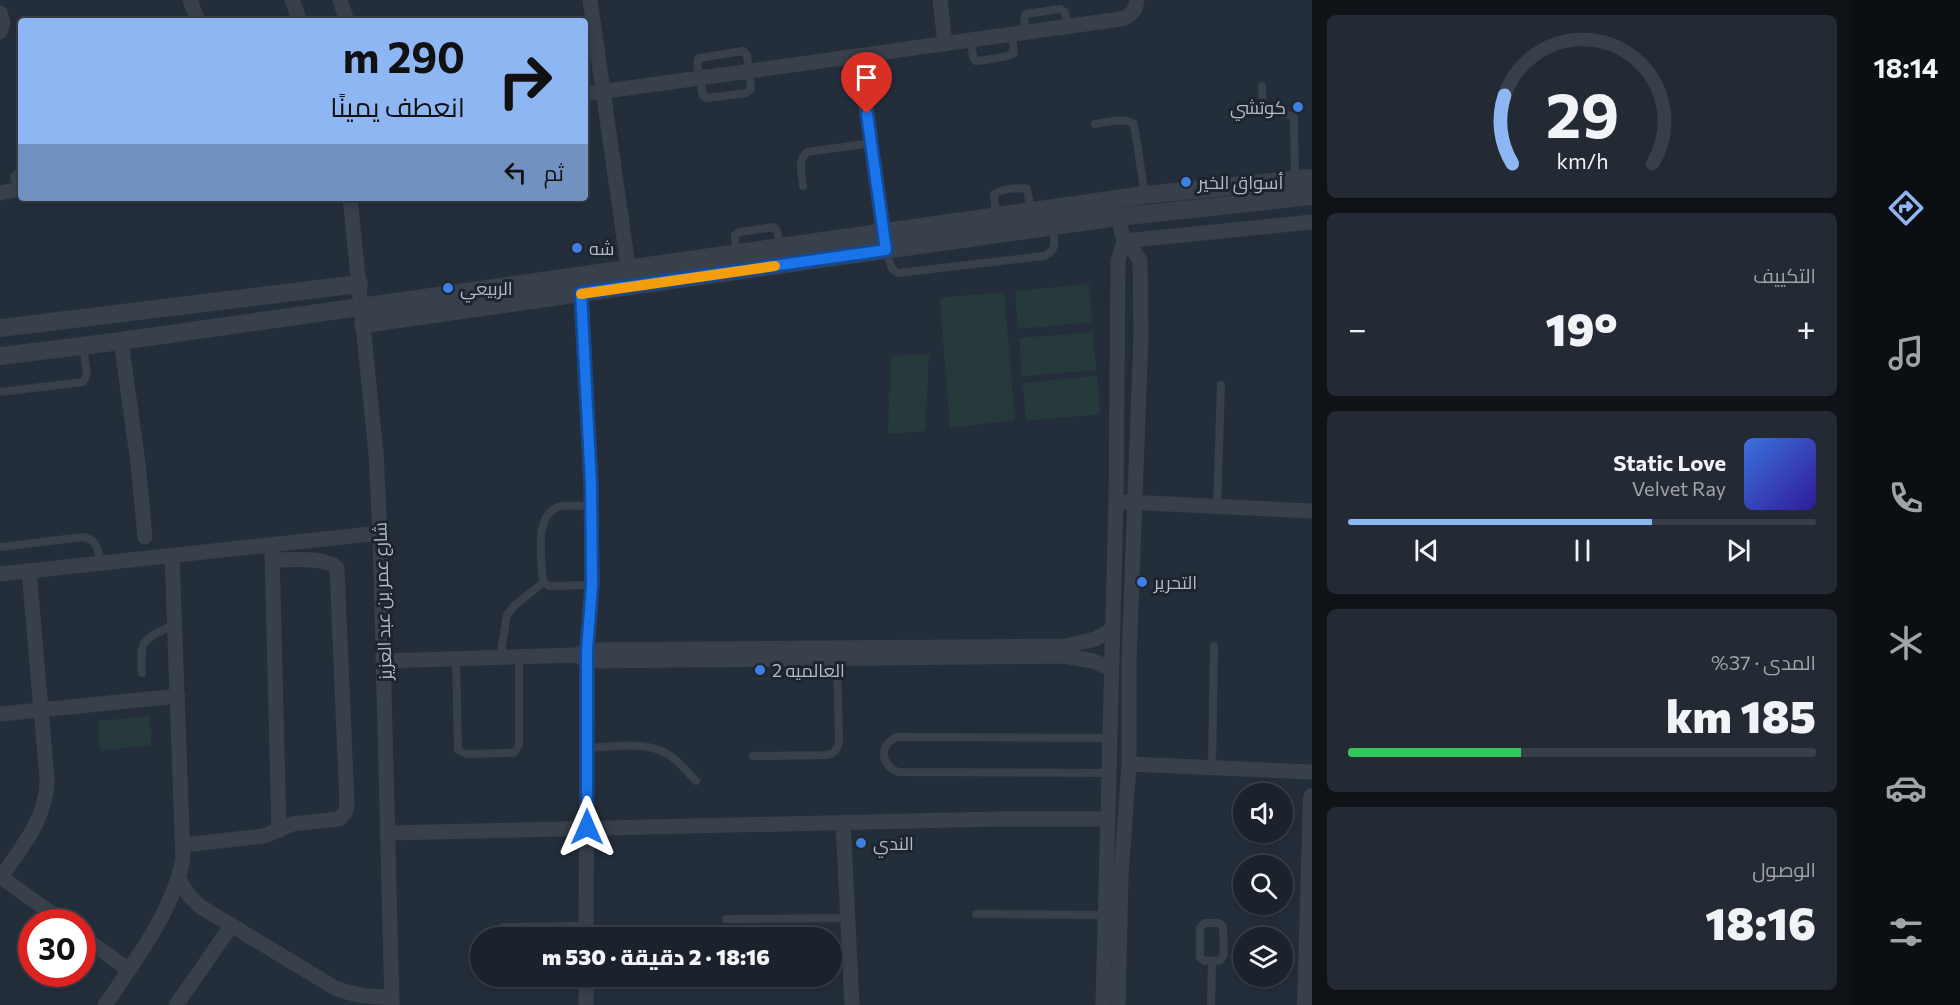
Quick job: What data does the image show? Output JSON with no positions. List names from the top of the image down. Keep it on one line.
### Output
{"streets":{"street":["شارع عمر بن عبد العزيز"]},"places":["كوتشي","أسواق الخير","شه","الربيعي","التحرير","العالميه 2","الندي"],"page":{"tabs":"18:14","turn":["290 m","انعطف يمينًا"],"then":"ثم","tile":["التكييف",["المدى · 37%","185 km"],["الوصول","18:16"]],"heat":["−","19°","+"],"song":["Static Love","Velvet Ray"],"limit":"30","trip":"18:16 · 2 دقيقة · 530 m","gauge":["29","km/h"]}}
